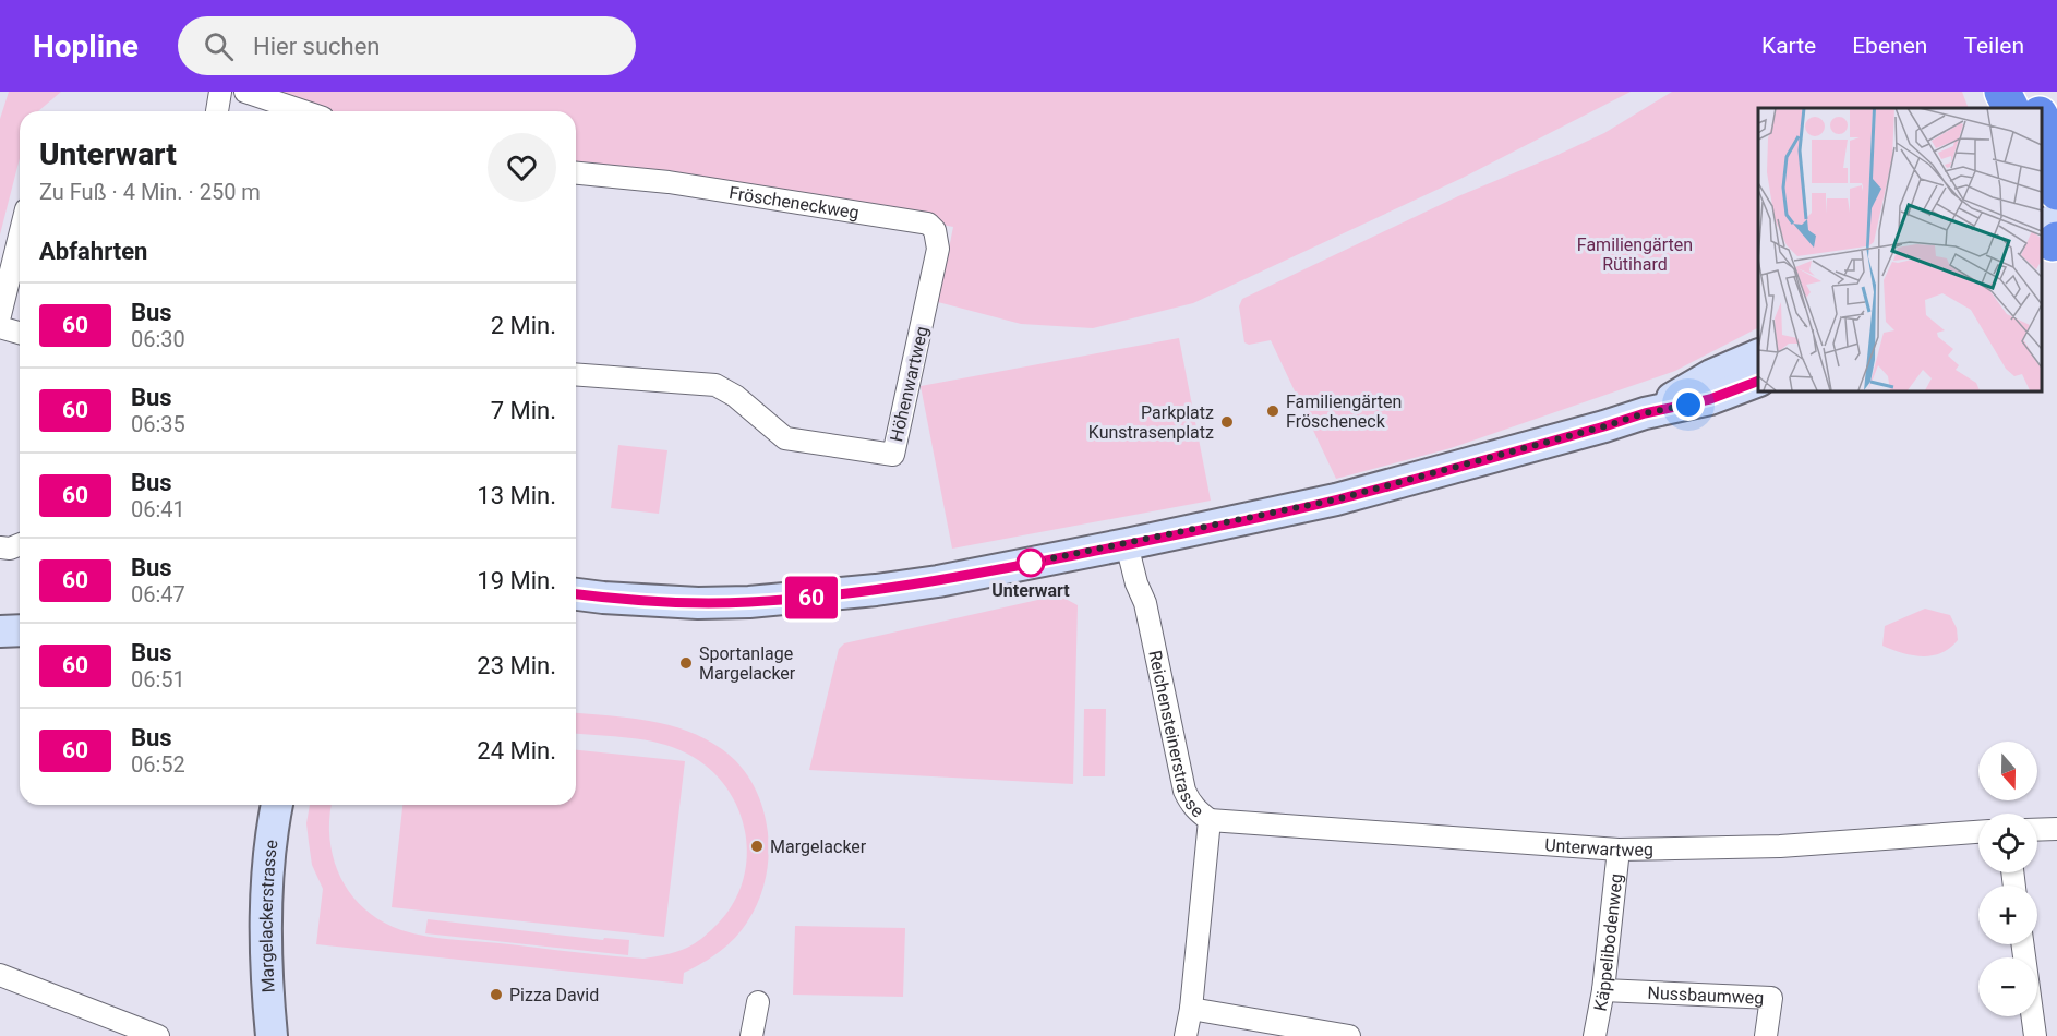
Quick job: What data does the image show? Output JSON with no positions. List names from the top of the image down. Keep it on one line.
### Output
{"streets":{"main road":["Margelackerstrasse"],"street":["Fröscheneckweg","Höhenwartweg","Reichensteinerstrasse","Unterwartweg","Käppelibodenweg","Nussbaumweg"]},"crossings":[["Fröscheneckweg","Höhenwartweg"],["Reichensteinerstrasse","Unterwartweg"],["Unterwartweg","Käppelibodenweg"],["Käppelibodenweg","Nussbaumweg"]],"parks":["Familiengärten Rütihard"],"places":["Familiengärten Fröscheneck","Parkplatz Kunstrasenplatz","Unterwart","Sportanlage Margelacker","Margelacker","Pizza David"],"lines":["bus line 60"],"north":"bottom","page":{"header":"Hopline","search":"Hier suchen","nav":["Karte","Ebenen","Teilen"],"on_map":"60","heading":[["Unterwart","Zu Fuß · 4 Min. · 250 m"],"Abfahrten"],"list":[{"mark":"60","name":"Bus","note":"06:30","value":"2 Min."},{"mark":"60","name":"Bus","note":"06:35","value":"7 Min."},{"mark":"60","name":"Bus","note":"06:41","value":"13 Min."},{"mark":"60","name":"Bus","note":"06:47","value":"19 Min."},{"mark":"60","name":"Bus","note":"06:51","value":"23 Min."},{"mark":"60","name":"Bus","note":"06:52","value":"24 Min."}],"map_buttons":["+","−"]}}
